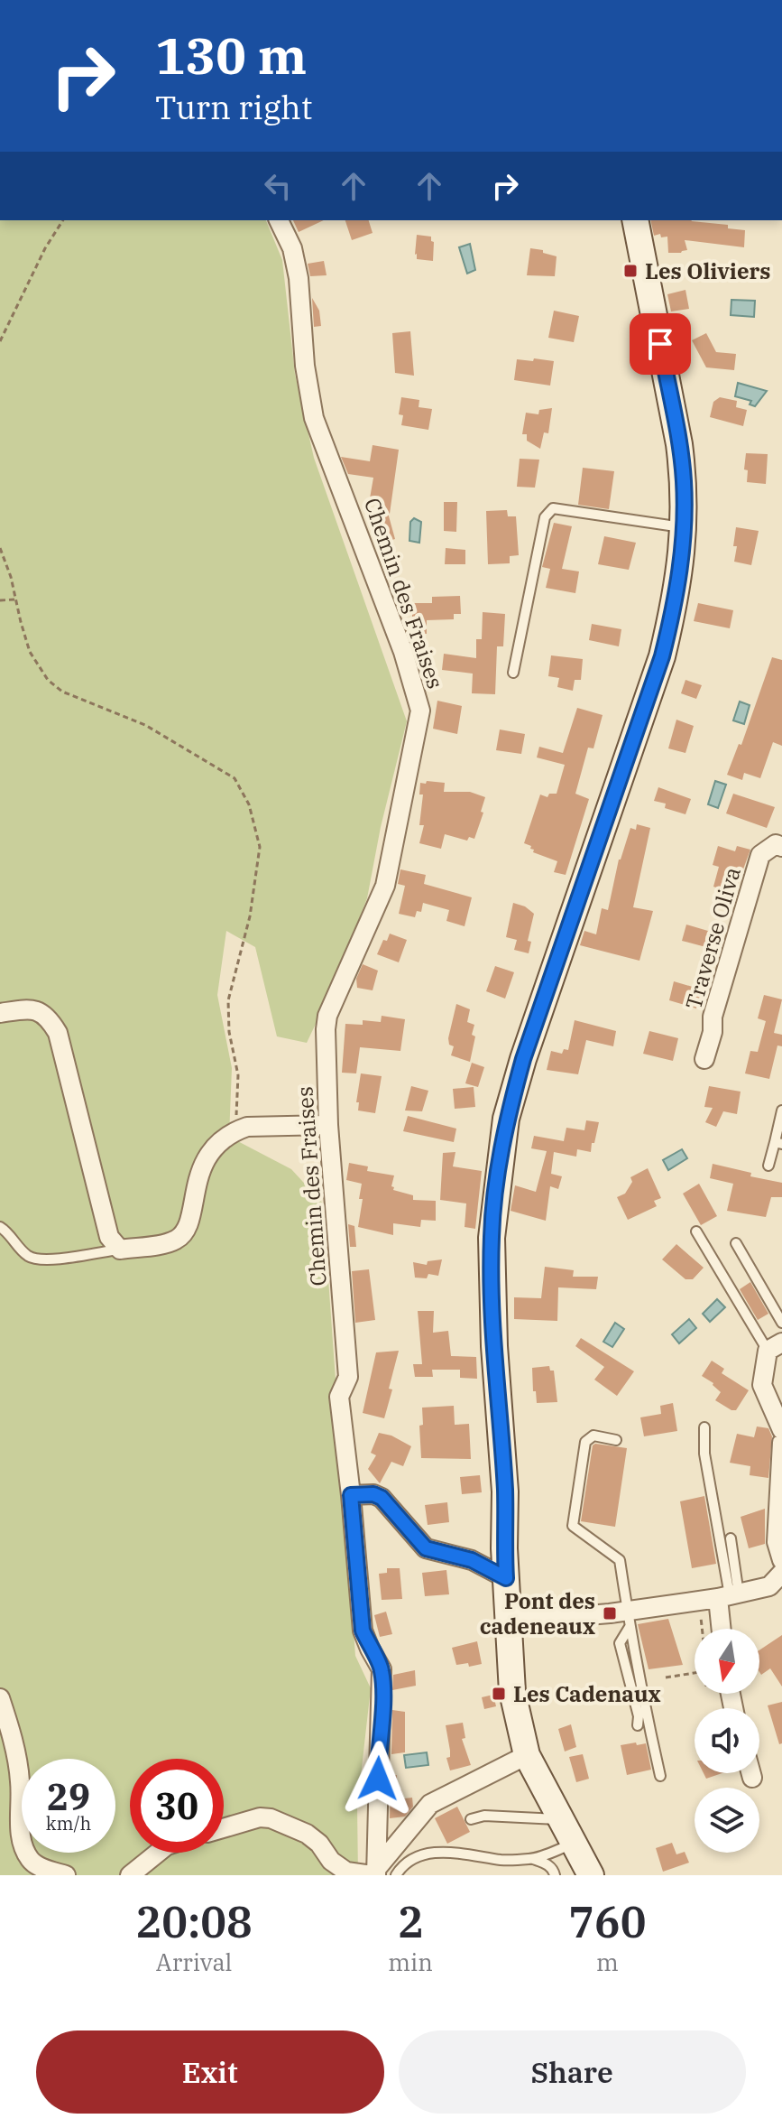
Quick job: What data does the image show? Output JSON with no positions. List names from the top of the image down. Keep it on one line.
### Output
{"streets":{"street":["Chemin des Fraises","Traverse Oliva"]},"places":{"transit":["Les Oliviers","Pont des cadeneaux","Les Cadenaux"]},"north":"bottom","page":{"turn":["130 m","Turn right"],"speed":"29 km/h","limit":"30","eta":["20:08","Arrival","2","min","760","m"],"buttons":["Exit","Share"]}}
